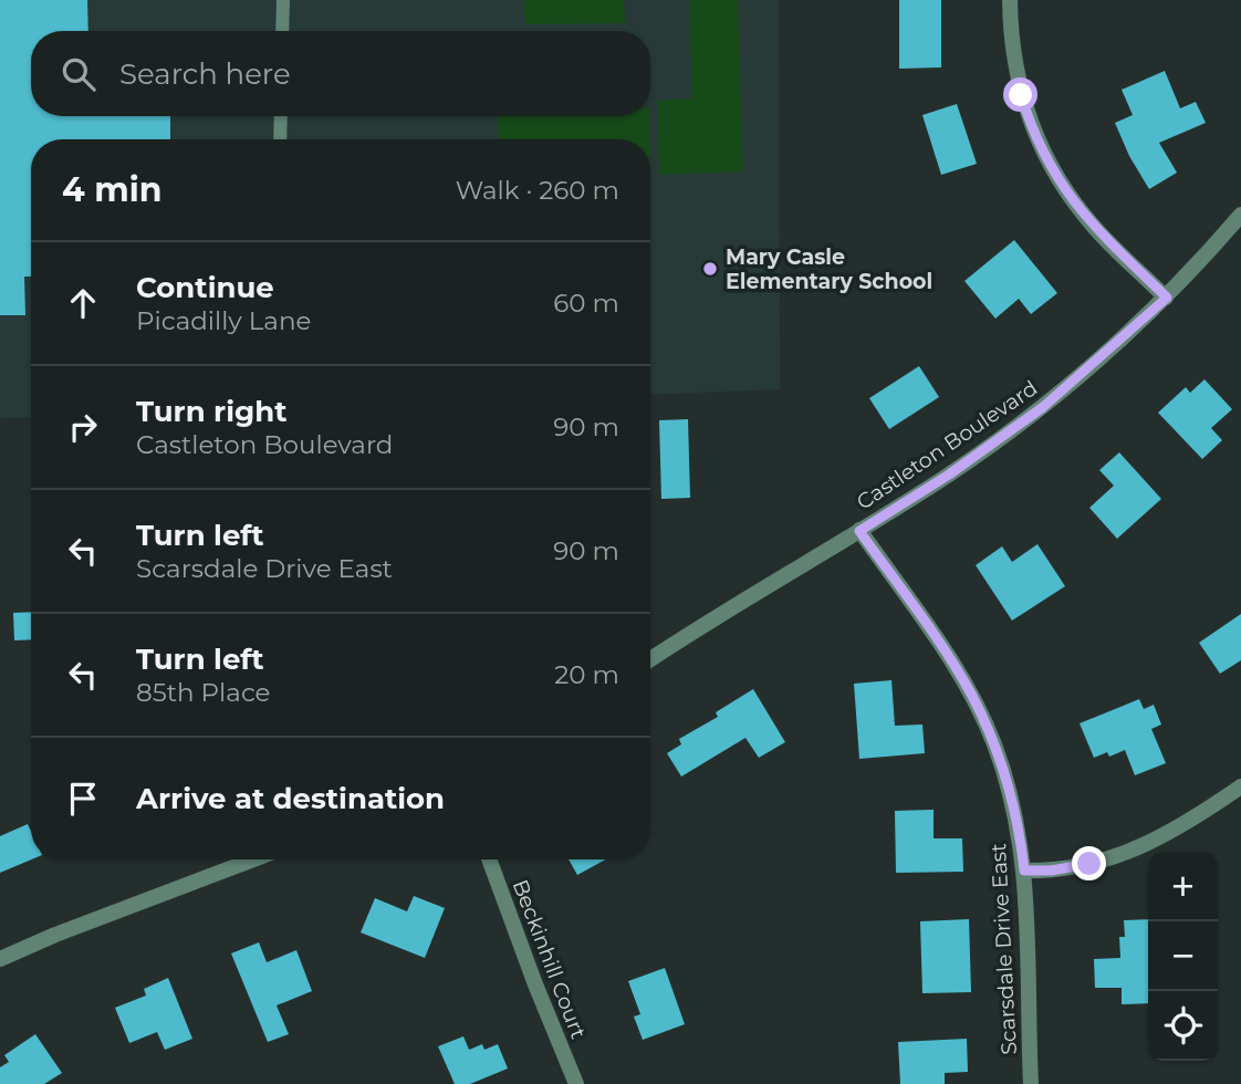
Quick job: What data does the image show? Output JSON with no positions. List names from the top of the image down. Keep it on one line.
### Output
{"streets":{"street":["Castleton Boulevard","Scarsdale Drive East","Beckinhill Court"]},"crossings":[["Castleton Boulevard","Scarsdale Drive East"]],"places":["Mary Casle Elementary School"],"page":{"search":"Search here","heading":["4 min","Walk · 260 m"],"list":[["Continue","Picadilly Lane","60 m"],["Turn right","Castleton Boulevard","90 m"],["Turn left","Scarsdale Drive East","90 m"],["Turn left","85th Place","20 m"],"Arrive at destination"],"map_buttons":["+","−"]}}
